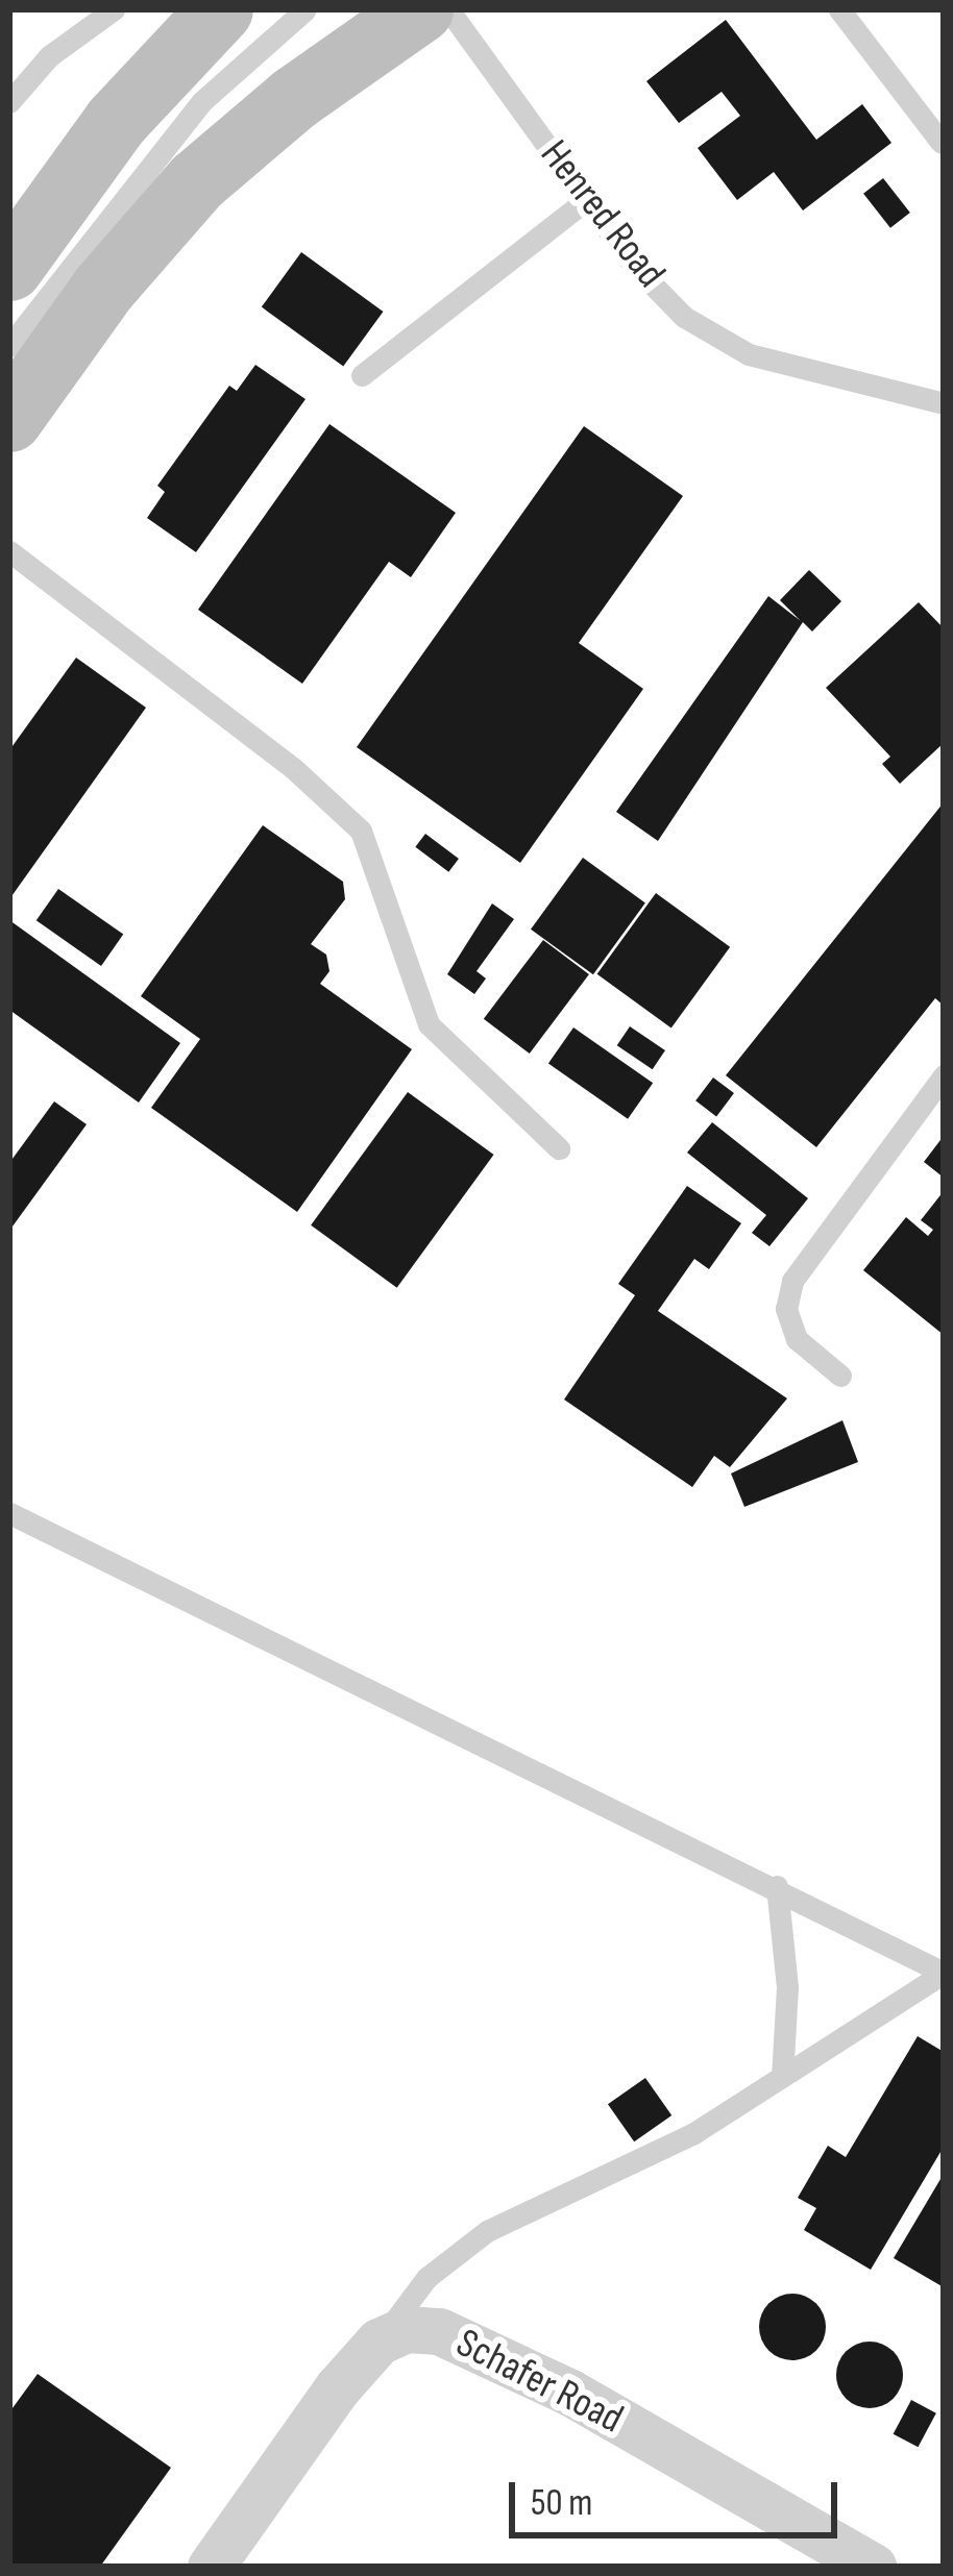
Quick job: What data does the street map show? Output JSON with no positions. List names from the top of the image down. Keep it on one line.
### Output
{"streets":{"street":["Schafer Road"],"lane":["Henred Road"]},"scale_bar":"50 m"}
